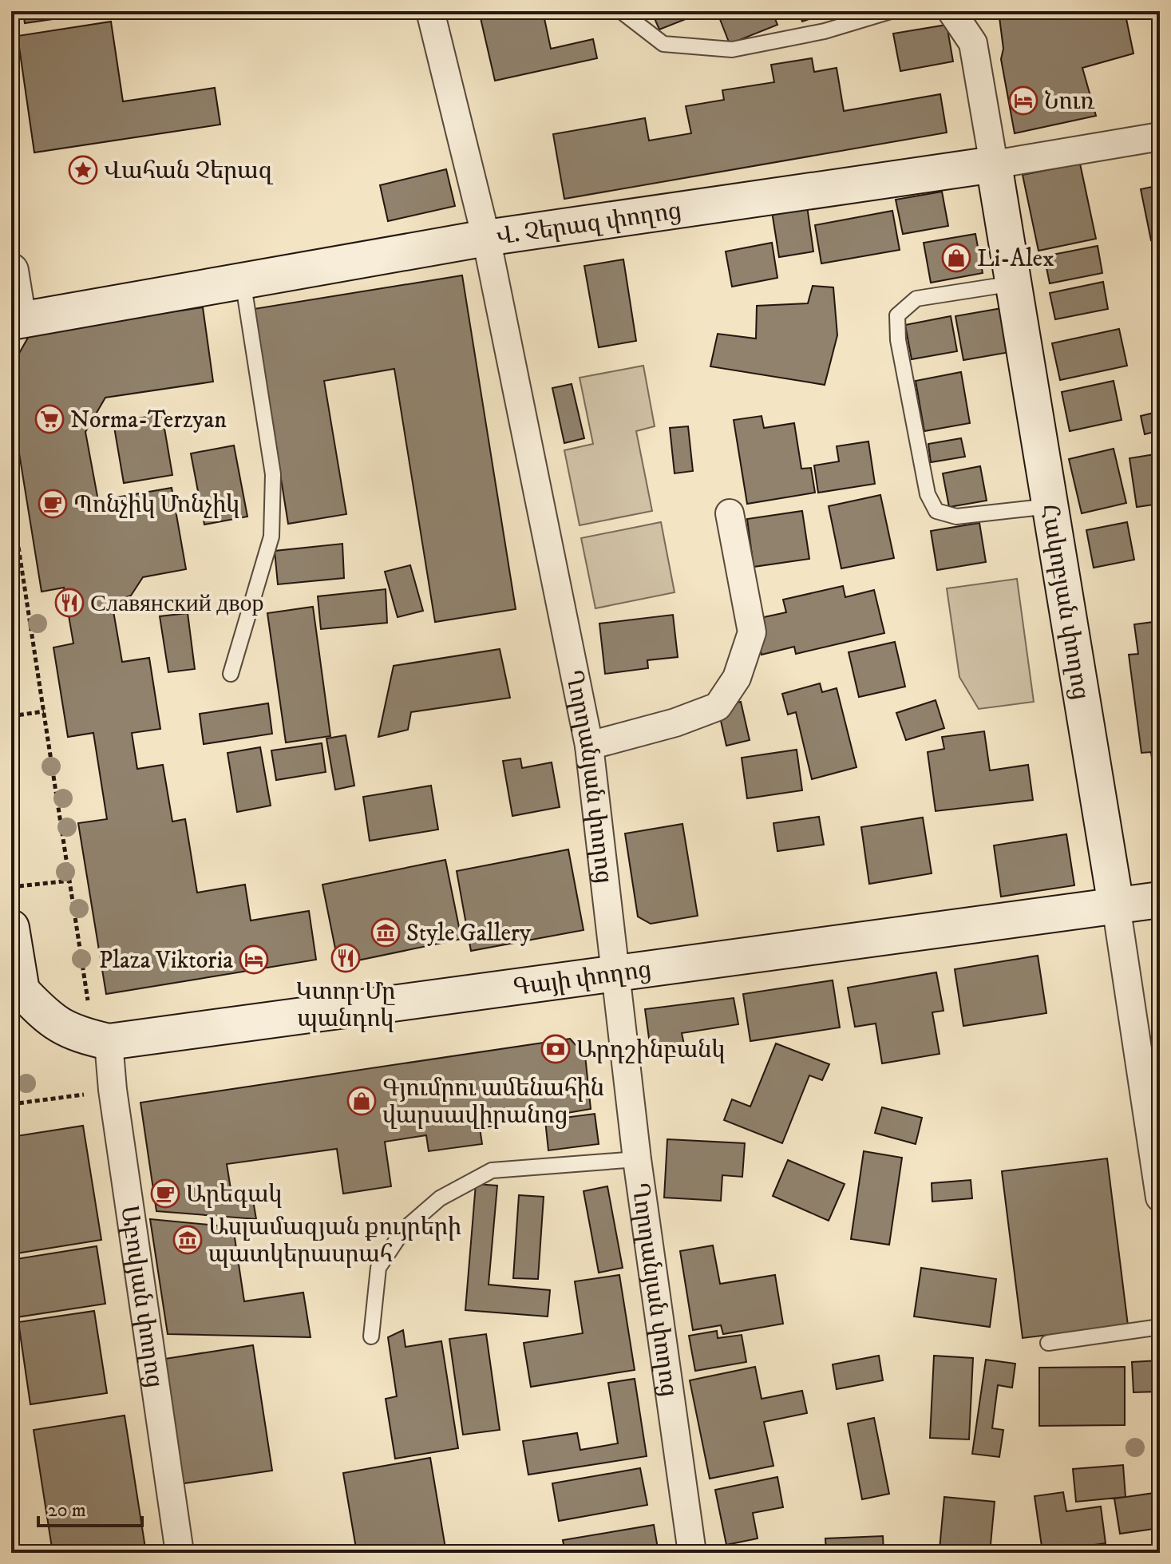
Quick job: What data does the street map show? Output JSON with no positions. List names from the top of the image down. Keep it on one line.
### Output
{"streets":{"main road":["Վ. Չերազ փողոց","Հակոբյան փողոց","Գայի փողոց"],"street":["Ղորղանյան փողոց","Աբովյան փողոց"]},"crossings":[["Վ. Չերազ փողոց","Հակոբյան փողոց"],["Վ. Չերազ փողոց","Ղորղանյան փողոց"],["Հակոբյան փողոց","Գայի փողոց"],["Ղորղանյան փողոց","Գայի փողոց"],["Գայի փողոց","Աբովյան փողոց"]],"places":{"hotel":["Նուռ","Plaza Viktoria"],"place":["Վահան Չերազ"],"shop":["Li-Alex","Գյումրու ամենահին վարսավիրանոց"],"supermarket":["Norma-Terzyan"],"cafe":["Պոնչիկ Մոնչիկ","Արեգակ"],"restaurant":["Славянский двор","Կտոր Մը պանդոկ"],"museum":["Style Gallery","Ասլամազյան քույրերի պատկերասրահ"],"bank":["Արդշինբանկ"]},"scale_bar":"20 m"}
